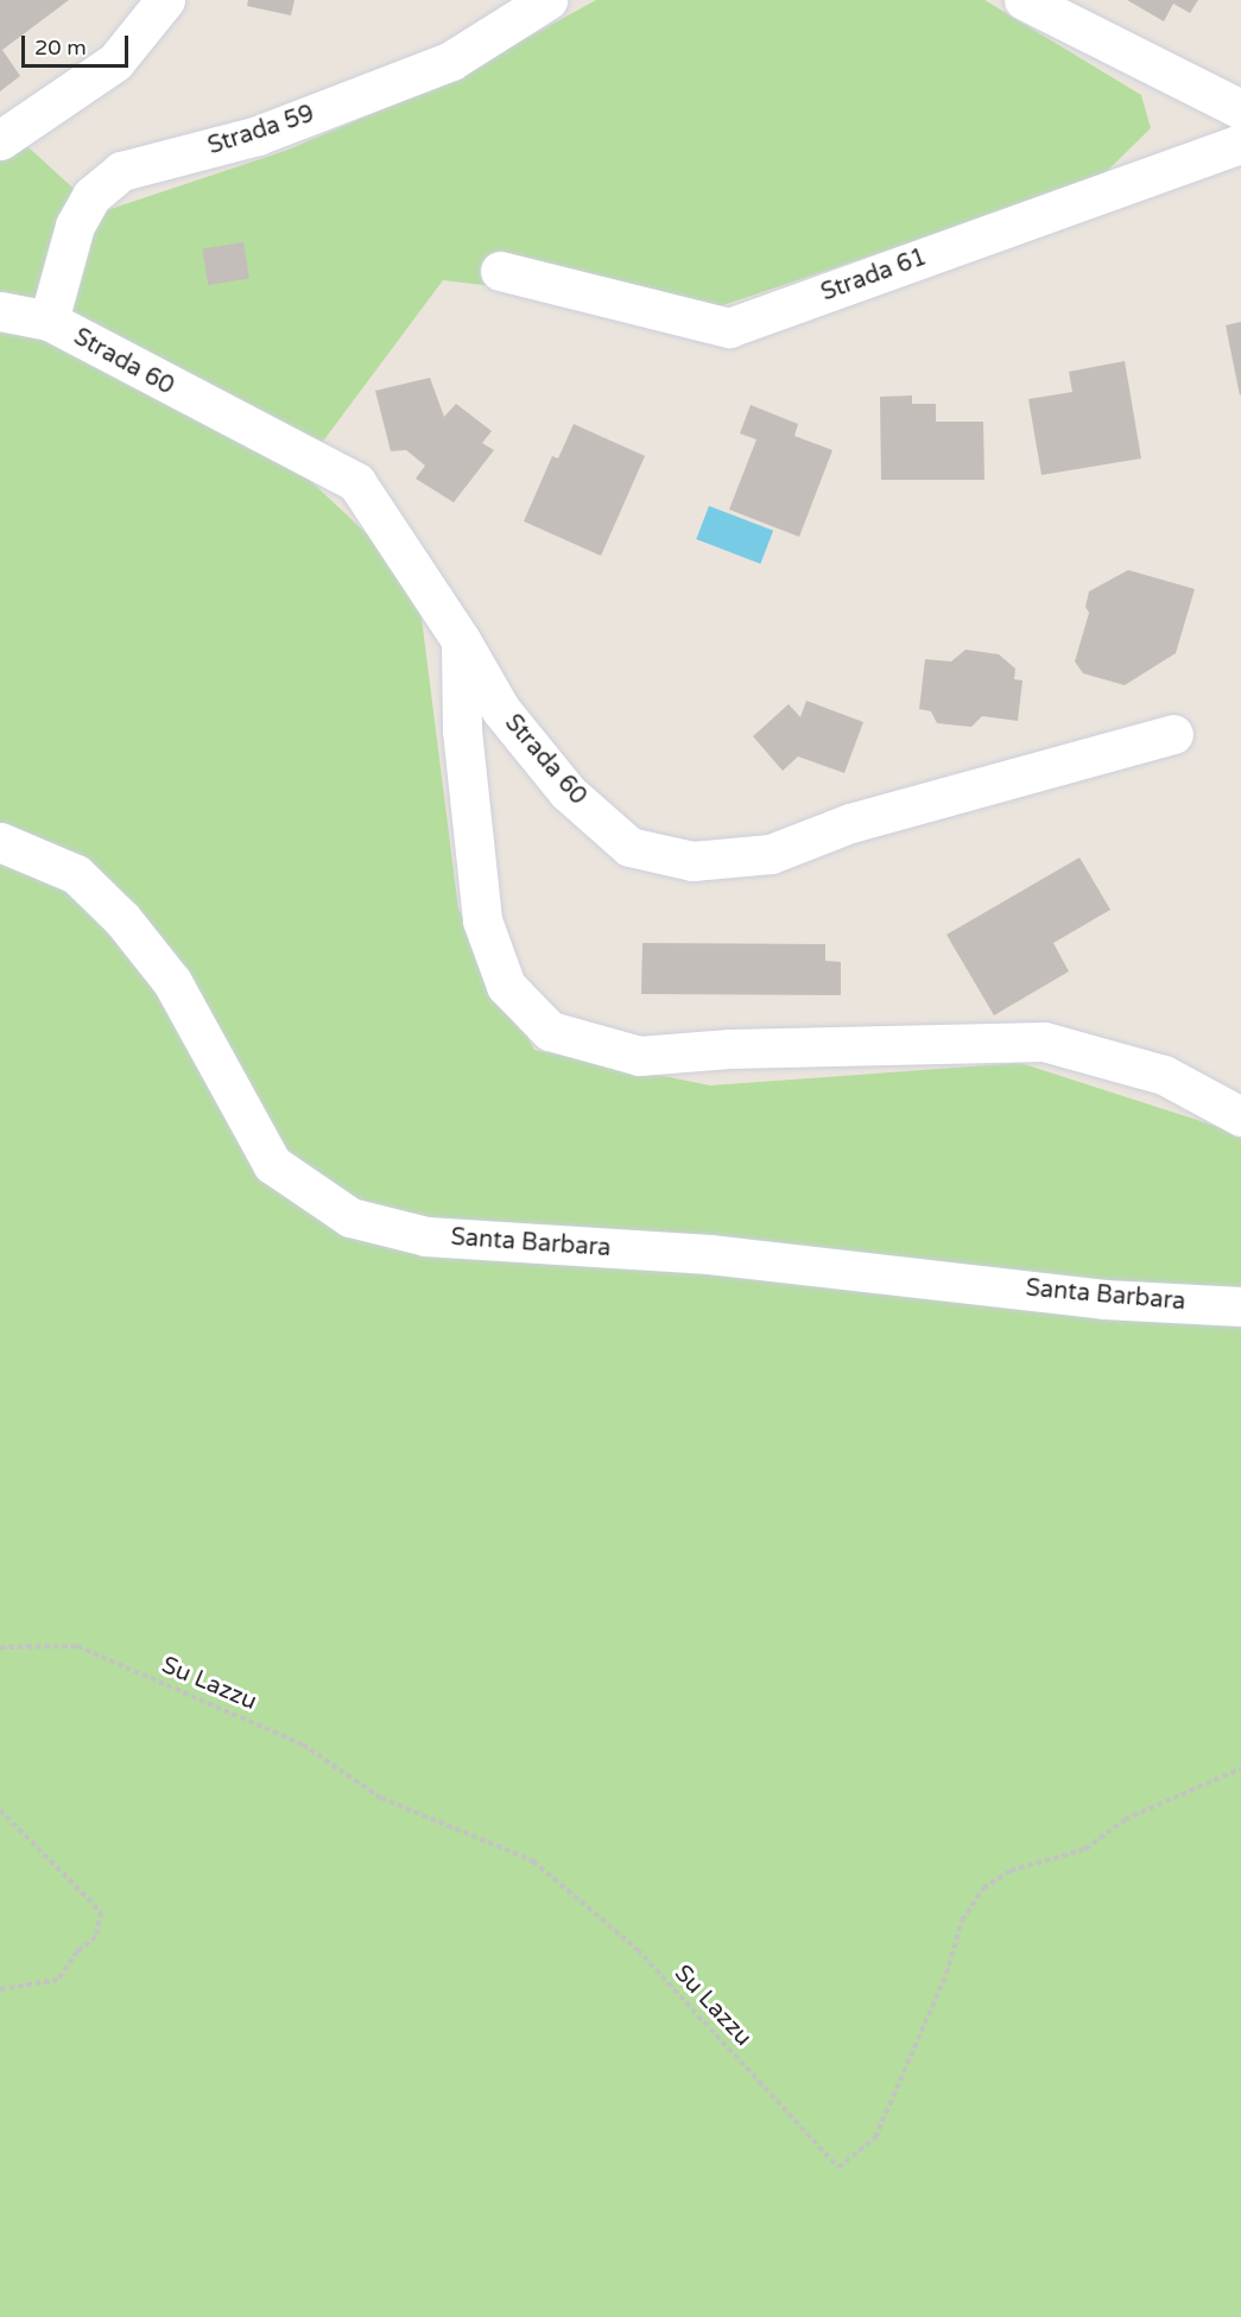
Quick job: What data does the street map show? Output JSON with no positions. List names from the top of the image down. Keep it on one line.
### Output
{"streets":{"street":["Strada 59","Strada 61","Strada 60","Santa Barbara"],"path":["Su Lazzu"]},"crossings":[["Strada 59","Strada 60"]],"scale_bar":"20 m"}
